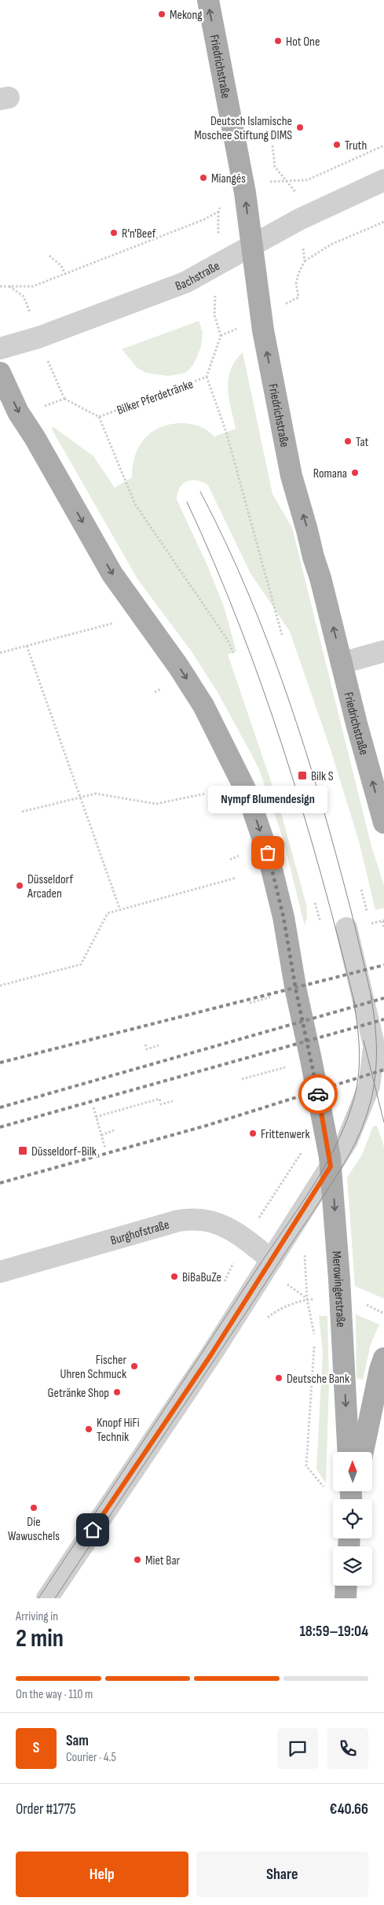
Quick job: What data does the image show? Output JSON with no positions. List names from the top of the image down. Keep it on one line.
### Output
{"streets":{"main road":["Friedrichstraße","Merowingerstraße"],"street":["Bachstraße","Burghofstraße"],"path":["Bilker Pferdetränke"]},"crossings":[["Friedrichstraße","Bachstraße"]],"places":{"other":["Mekong","Hot One","Deutsch Islamische Moschee Stiftung DIMS","Truth","Miangés","R'n'Beef","Tat","Romana","Nympf Blumendesign","Düsseldorf Arcaden","Frittenwerk","BiBaBuZe","Fischer Uhren Schmuck","Deutsche Bank","Getränke Shop","Knopf HiFi Technik","Die Wawuschels","Miet Bar"],"transit":["Bilk S","Düsseldorf-Bilk"]},"north":"top","page":{"bubble":"Nympf Blumendesign","heading":["2 min","Arriving in","18:59–19:04"],"panel":["Sam","Courier · 4.5","Order #1775","€40.66"],"bar":"On the way · 110 m","round":"S","buttons":["Help","Share"]}}
